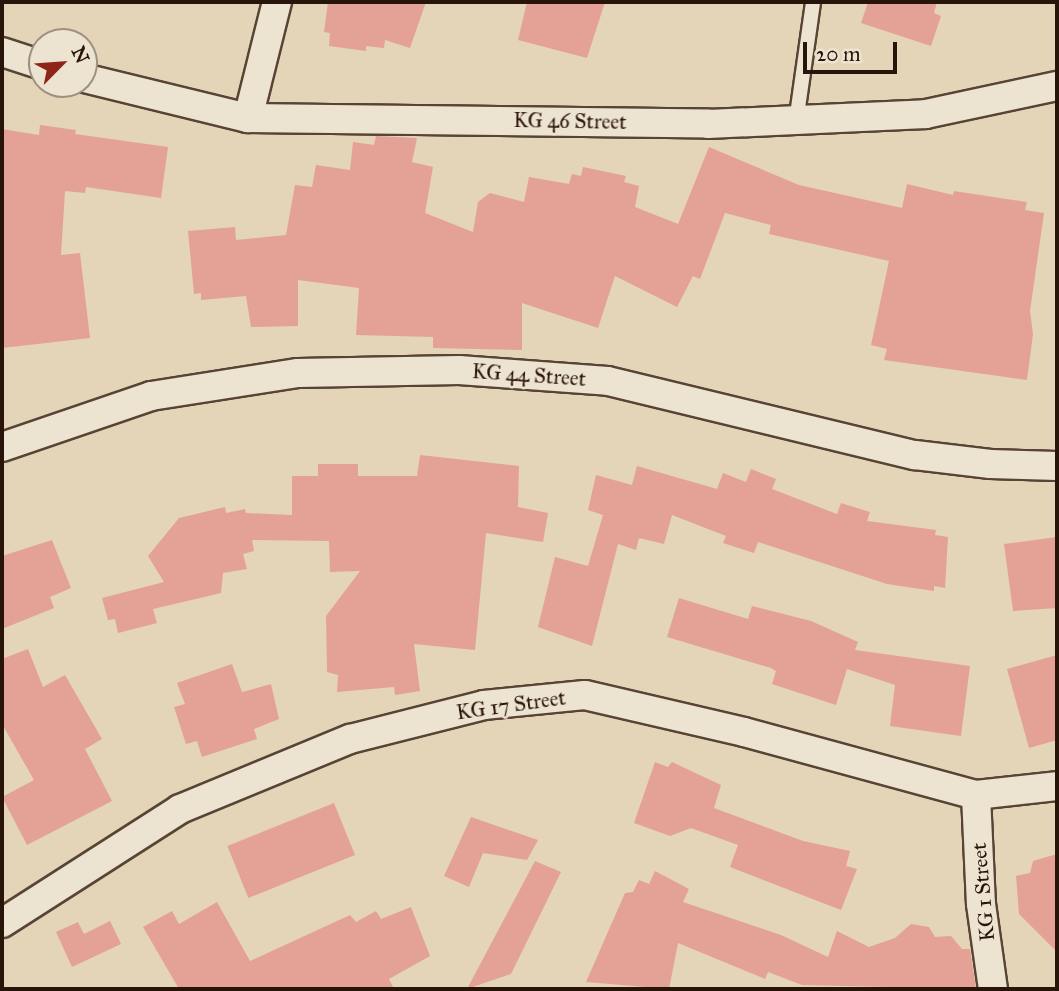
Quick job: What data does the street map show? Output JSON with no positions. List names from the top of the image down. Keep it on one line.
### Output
{"streets":{"street":["KG 46 Street","KG 44 Street","KG 17 Street","KG 1 Street"]},"crossings":[["KG 17 Street","KG 1 Street"]],"scale_bar":"20 m","north":"top right"}
